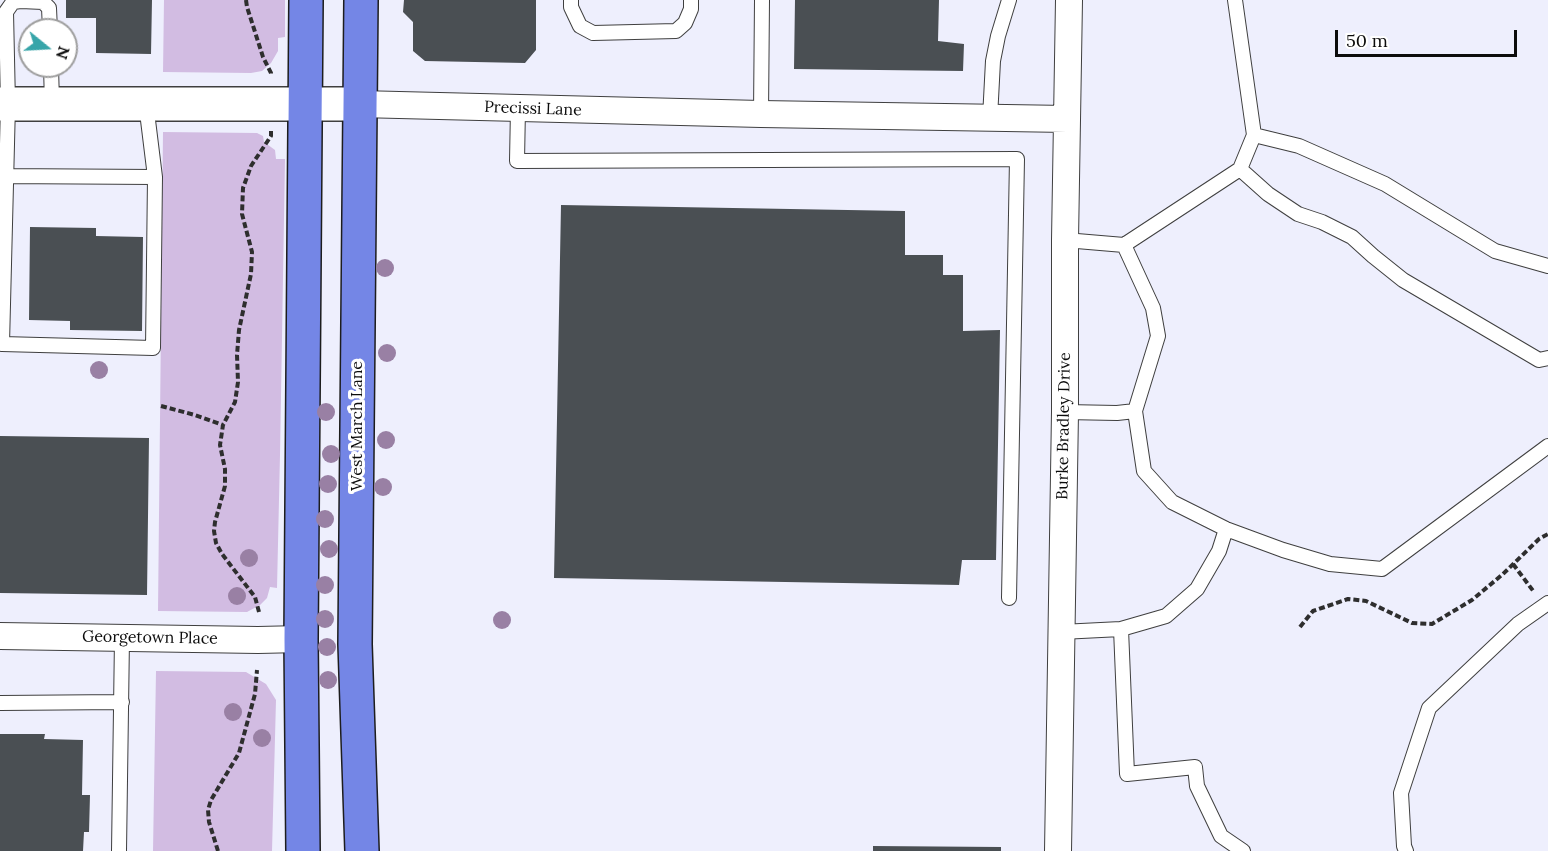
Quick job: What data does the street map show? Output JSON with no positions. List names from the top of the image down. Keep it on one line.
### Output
{"streets":{"main road":["West March Lane"],"street":["Precissi Lane","Burke Bradley Drive","Georgetown Place"]},"crossings":[["Precissi Lane","West March Lane"],["Precissi Lane","Burke Bradley Drive"]],"scale_bar":"50 m","north":"right"}
